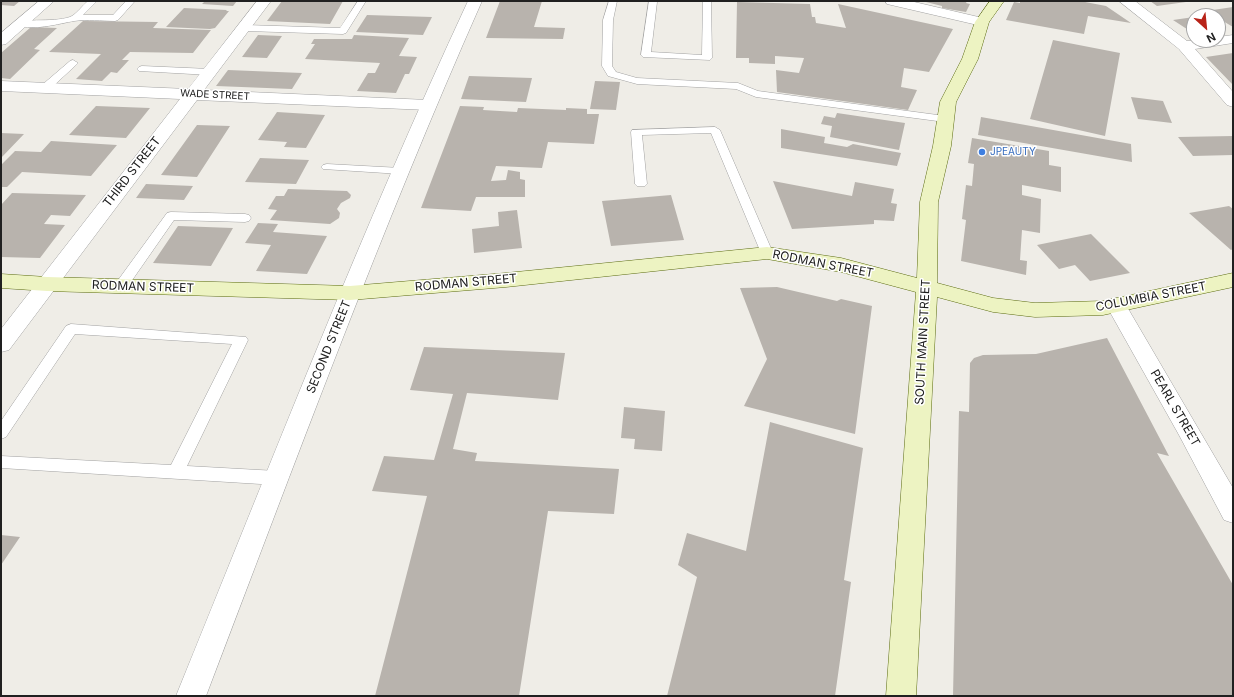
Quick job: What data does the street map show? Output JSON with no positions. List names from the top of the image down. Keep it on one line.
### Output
{"streets":{"main road":["RODMAN STREET","COLUMBIA STREET","SOUTH MAIN STREET"],"street":["WADE STREET","THIRD STREET","SECOND STREET","PEARL STREET"]},"crossings":[["WADE STREET","THIRD STREET"],["WADE STREET","SECOND STREET"],["THIRD STREET","RODMAN STREET"],["RODMAN STREET","COLUMBIA STREET"],["RODMAN STREET","SOUTH MAIN STREET"],["RODMAN STREET","SECOND STREET"],["COLUMBIA STREET","SOUTH MAIN STREET"],["COLUMBIA STREET","PEARL STREET"]],"places":["JPEAUTY"],"north":"bottom right"}
